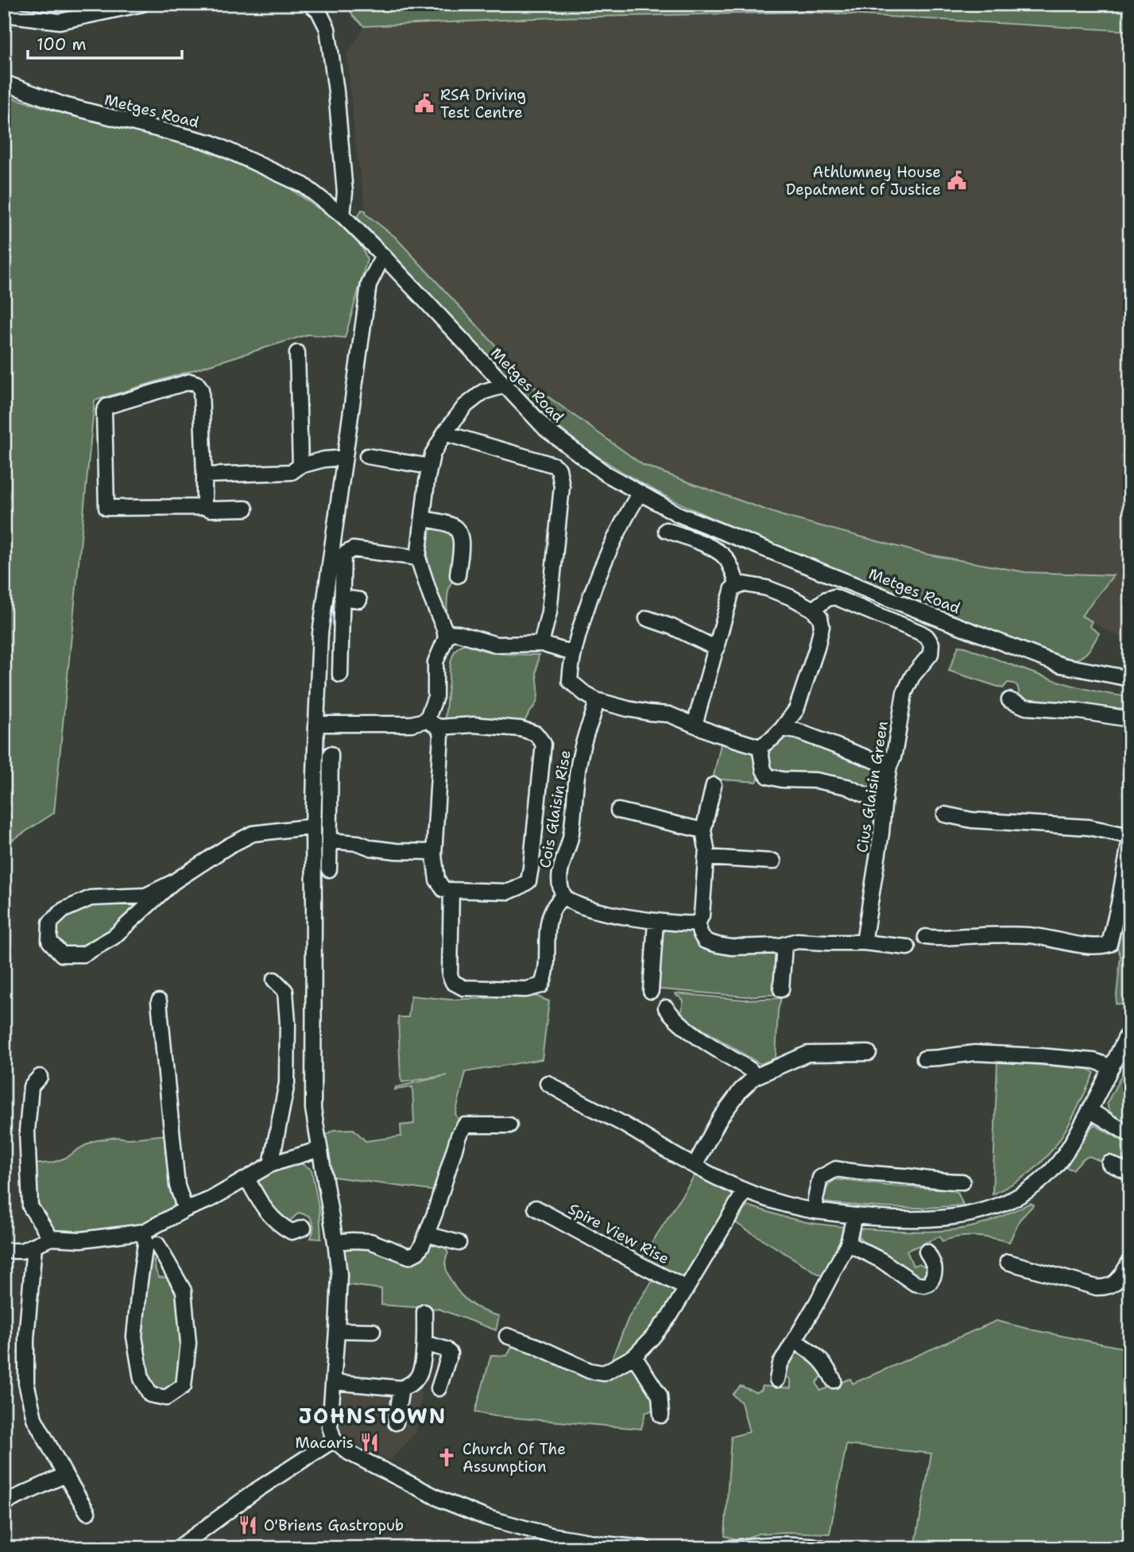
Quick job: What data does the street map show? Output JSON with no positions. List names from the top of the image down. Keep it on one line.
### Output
{"streets":{"street":["Metges Road","Cius Glaisin Green","Cois Glaisin Rise","Spire View Rise"]},"districts":["JOHNSTOWN"],"places":{"public building":["RSA Driving Test Centre","Athlumney House Depatment of Justice"],"restaurant":["Macaris","O'Briens Gastropub"],"church":["Church Of The Assumption"]},"scale_bar":"100 m"}
